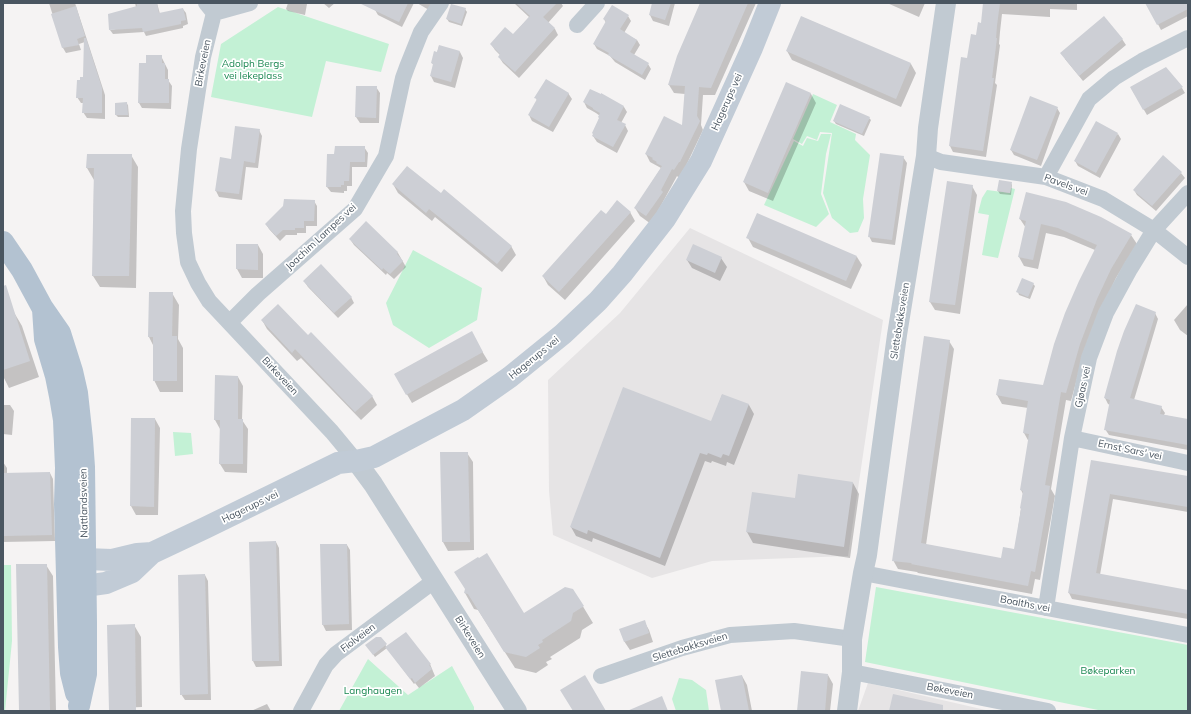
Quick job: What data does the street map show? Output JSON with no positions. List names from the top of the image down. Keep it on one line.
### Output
{"streets":{"main road":["Hagerups vei","Nattlandsveien"],"street":["Birkeveien","Pavels vei","Joachim Lampes vei","Slettebakksveien","Gjøas vei","Ernst Sars' vei","Boalths vei","Fiolveien","Bøkeveien"]},"crossings":[["Birkeveien","Hagerups vei"],["Birkeveien","Joachim Lampes vei"],["Birkeveien","Fiolveien"],["Hagerups vei","Nattlandsveien"],["Pavels vei","Slettebakksveien"],["Pavels vei","Gjøas vei"],["Slettebakksveien","Boalths vei"],["Slettebakksveien","Bøkeveien"],["Gjøas vei","Ernst Sars' vei"],["Gjøas vei","Boalths vei"]],"parks":["Adolph Bergs vei lekeplass","Bøkeparken","Langhaugen"]}
